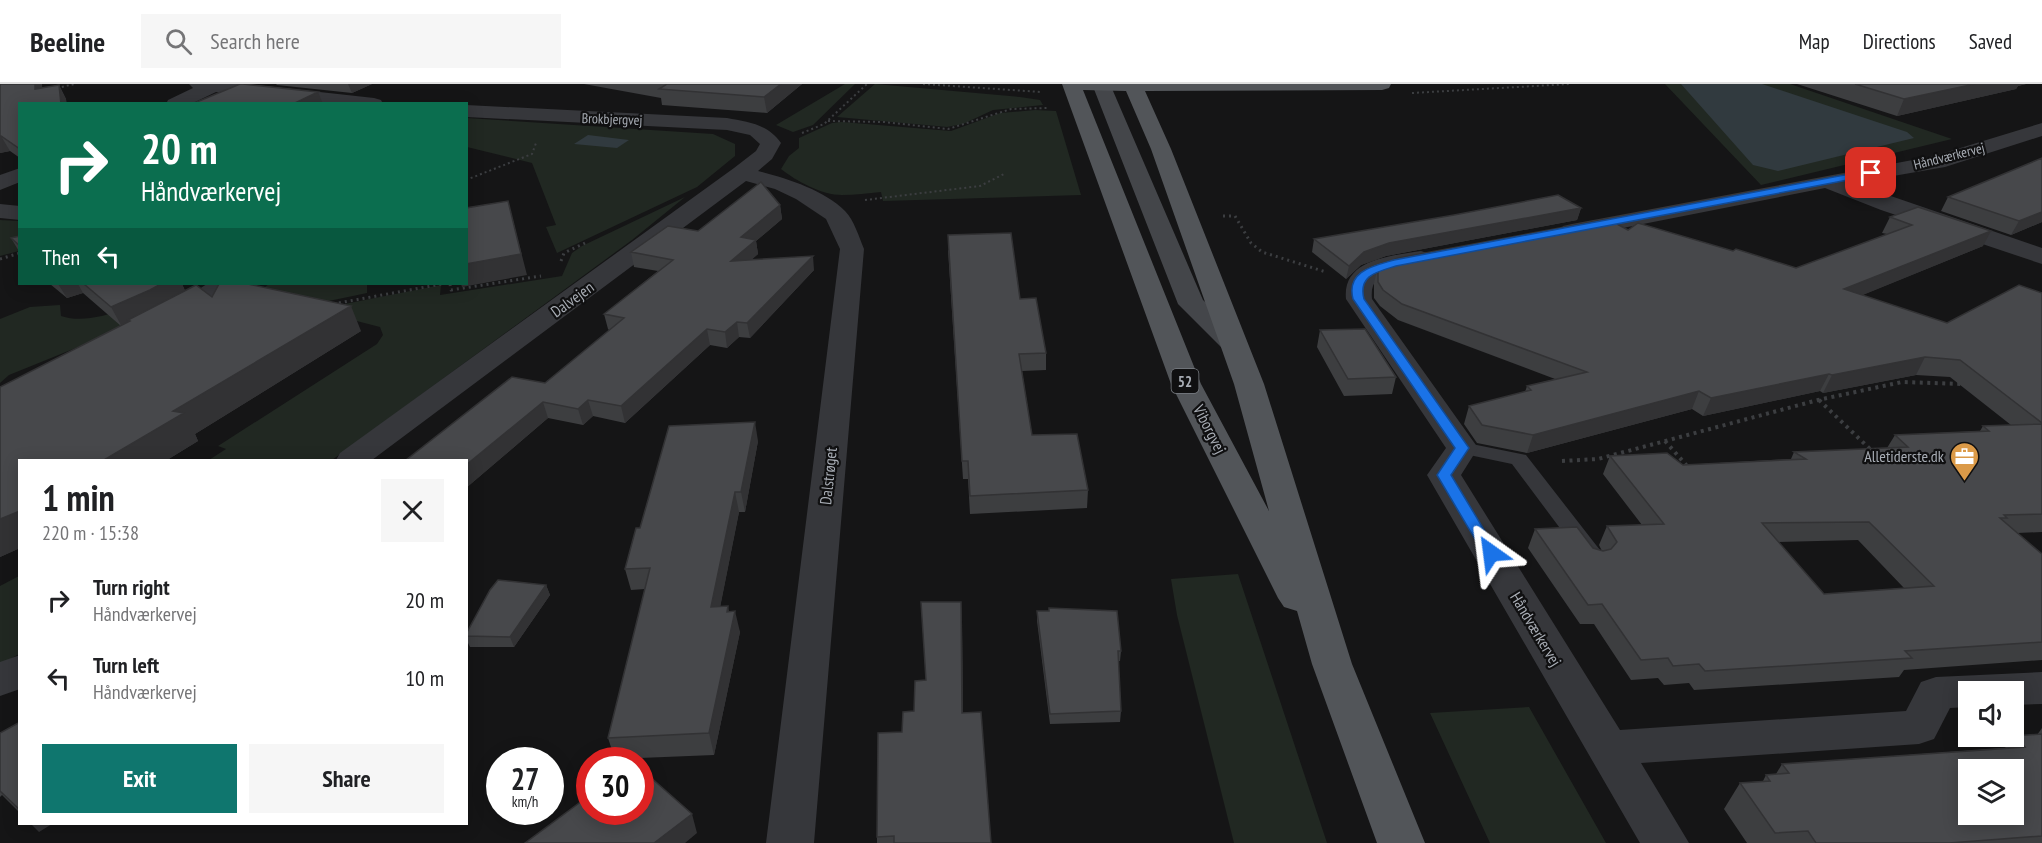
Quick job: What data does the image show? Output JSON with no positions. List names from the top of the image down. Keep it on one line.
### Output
{"streets":{"main road":["52","Viborgvej"],"street":["Brokbjergvej","Håndværkervej","Dalvejen","Dalstrøget"]},"crossings":[["Brokbjergvej","Dalvejen"],["Dalvejen","Dalstrøget"]],"places":{"office":["Alletiderste.dk"]},"page":{"header":"Beeline","search":"Search here","nav":["Map","Directions","Saved"],"turn":["20 m","Håndværkervej"],"then":"Then","heading":["1 min","220 m · 15:38"],"list":[{"name":"Turn right","note":"Håndværkervej","value":"20 m"},{"name":"Turn left","note":"Håndværkervej","value":"10 m"}],"buttons":["Exit","Share"],"speed":"27 km/h","limit":"30"}}
